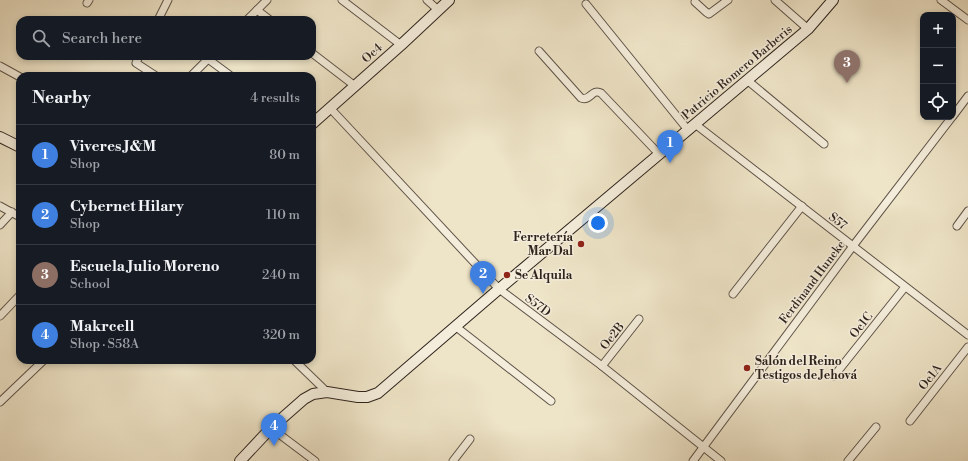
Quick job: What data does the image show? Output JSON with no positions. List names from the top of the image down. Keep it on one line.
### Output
{"streets":{"street":["Oe4","Patricio Romero Barberis","S57","Ferdinand Huneke","S57D","Oe1C","Oe2B","Oe1A"]},"crossings":[["Oe4","S57D"],["Patricio Romero Barberis","S57"],["Patricio Romero Barberis","S57D"],["S57","Ferdinand Huneke"],["S57","Oe1C"],["Ferdinand Huneke","S57D"],["S57D","Oe2B"]],"places":["Ferretería Mar Dal","Se Alquila","Salón del Reino Testigos de Jehová"],"page":{"map_buttons":["+","−"],"search":"Search here","pins":["3","1","2","4"],"heading":["Nearby","4 results"],"list":[{"mark":"1","name":"Viveres J&M","note":"Shop","value":"80 m"},{"mark":"2","name":"Cybernet Hilary","note":"Shop","value":"110 m"},{"mark":"3","name":"Escuela Julio Moreno","note":"School","value":"240 m"},{"mark":"4","name":"Makrcell","note":"Shop · S58A","value":"320 m"}]}}
